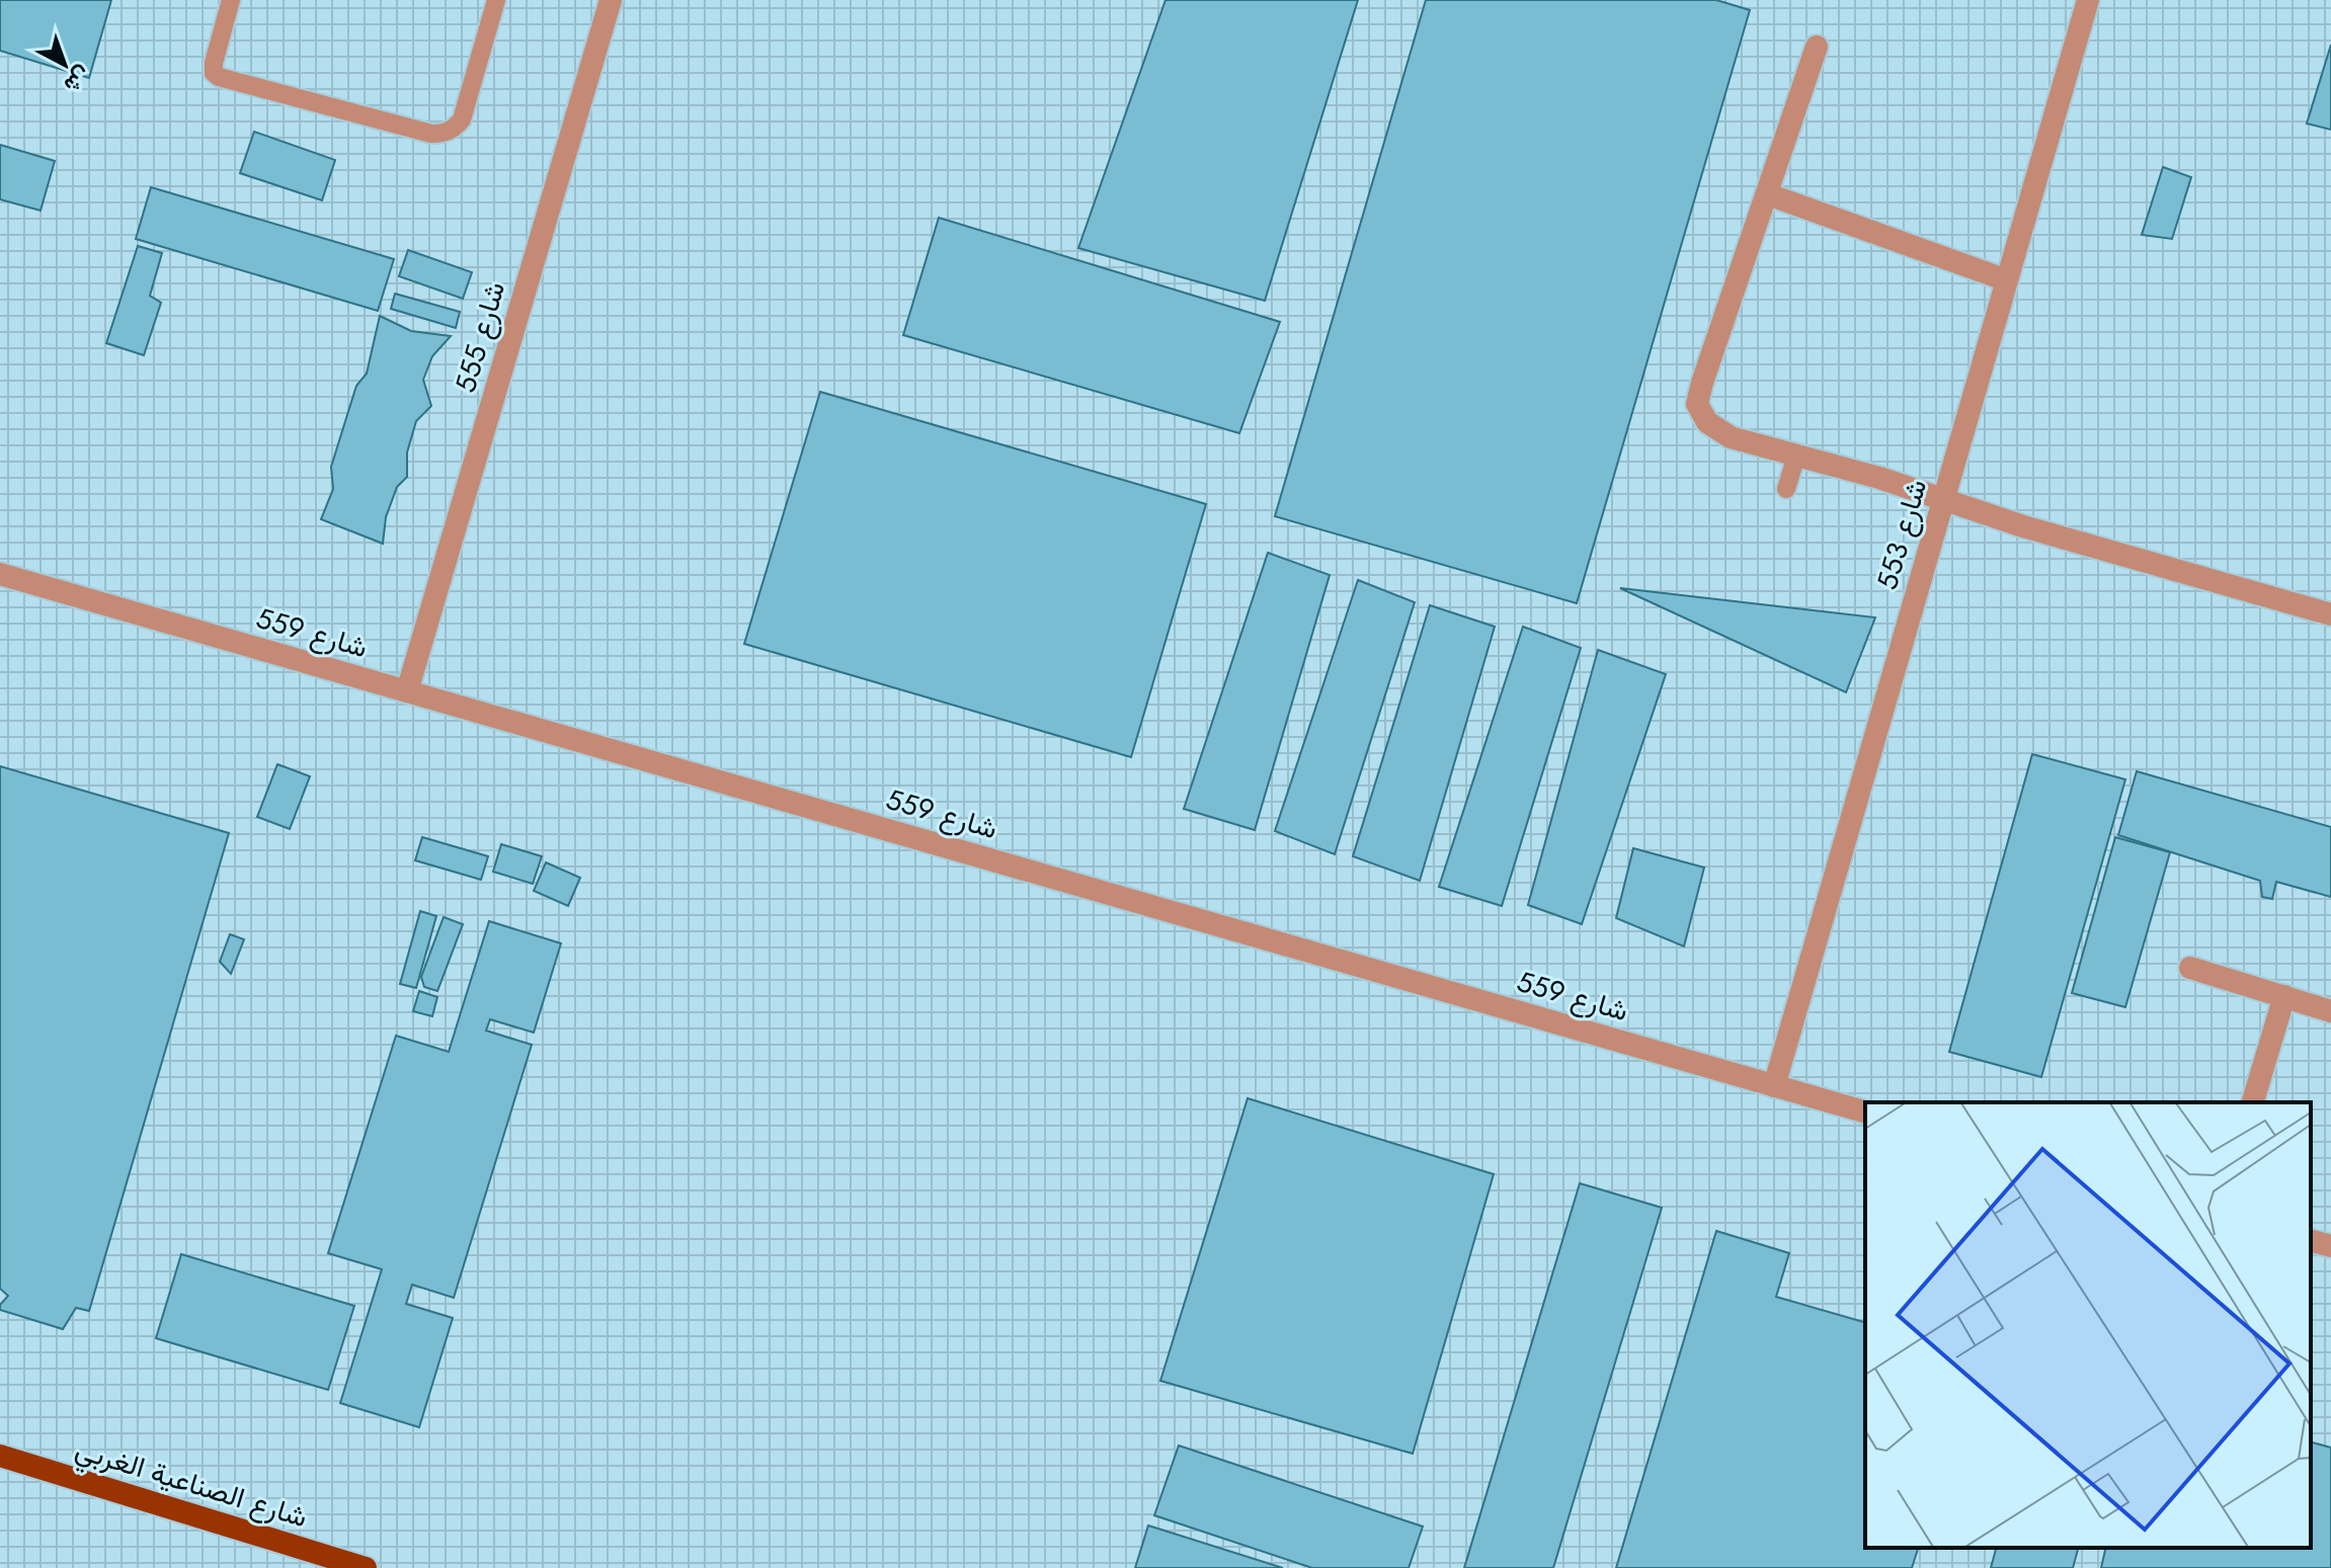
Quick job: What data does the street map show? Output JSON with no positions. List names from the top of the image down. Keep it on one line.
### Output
{"streets":{"main road":["شارع الصناعية الغربي"],"street":["شارع 555","شارع 553","شارع 559"]},"crossings":[["شارع 555","شارع 559"],["شارع 553","شارع 559"]],"north":"bottom right"}
